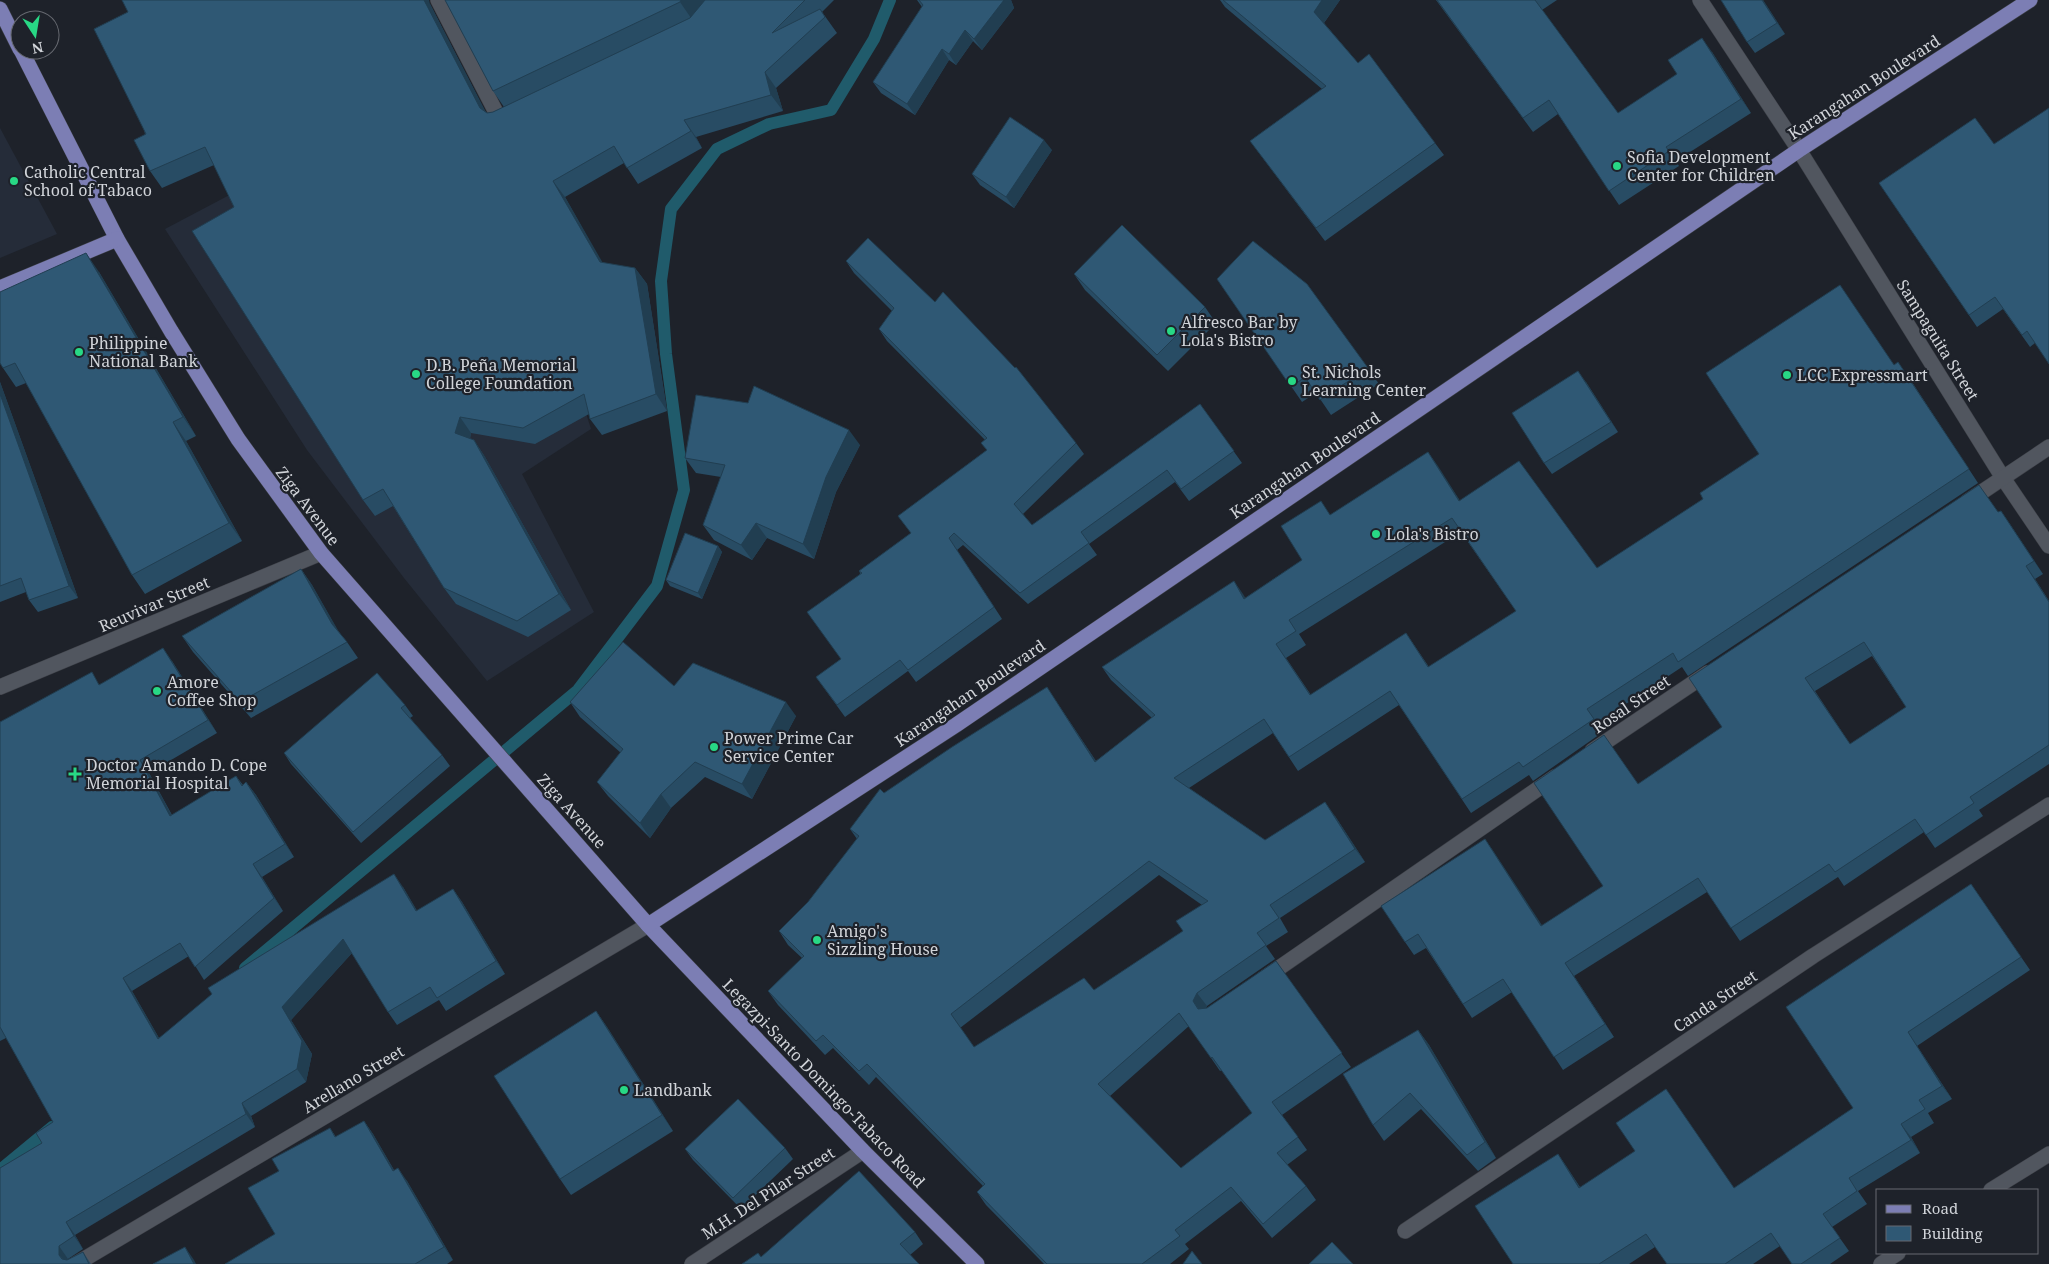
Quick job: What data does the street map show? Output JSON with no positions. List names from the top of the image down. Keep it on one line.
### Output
{"streets":{"main road":["Karangahan Boulevard","Ziga Avenue","Legazpi-Santo Domingo-Tabaco Road"],"street":["Sampaguita Street","Reuvivar Street","Rosal Street","Canda Street","Arellano Street","M.H. Del Pilar Street"]},"crossings":[["Karangahan Boulevard","Sampaguita Street"],["Karangahan Boulevard","Ziga Avenue"],["Karangahan Boulevard","Arellano Street"],["Karangahan Boulevard","Legazpi-Santo Domingo-Tabaco Road"],["Ziga Avenue","Reuvivar Street"],["Ziga Avenue","Arellano Street"],["Ziga Avenue","Legazpi-Santo Domingo-Tabaco Road"],["Arellano Street","Legazpi-Santo Domingo-Tabaco Road"],["Legazpi-Santo Domingo-Tabaco Road","M.H. Del Pilar Street"]],"places":{"other":["Sofia Development Center for Children","Catholic Central School of Tabaco","Alfresco Bar by Lola's Bistro","Philippine National Bank","D.B. Peña Memorial College Foundation","LCC Expressmart","St. Nichols Learning Center","Lola's Bistro","Amore Coffee Shop","Power Prime Car Service Center","Amigo's Sizzling House","Landbank"],"health":["Doctor Amando D. Cope Memorial Hospital"]},"legend":["Road","Building"],"north":"bottom"}
